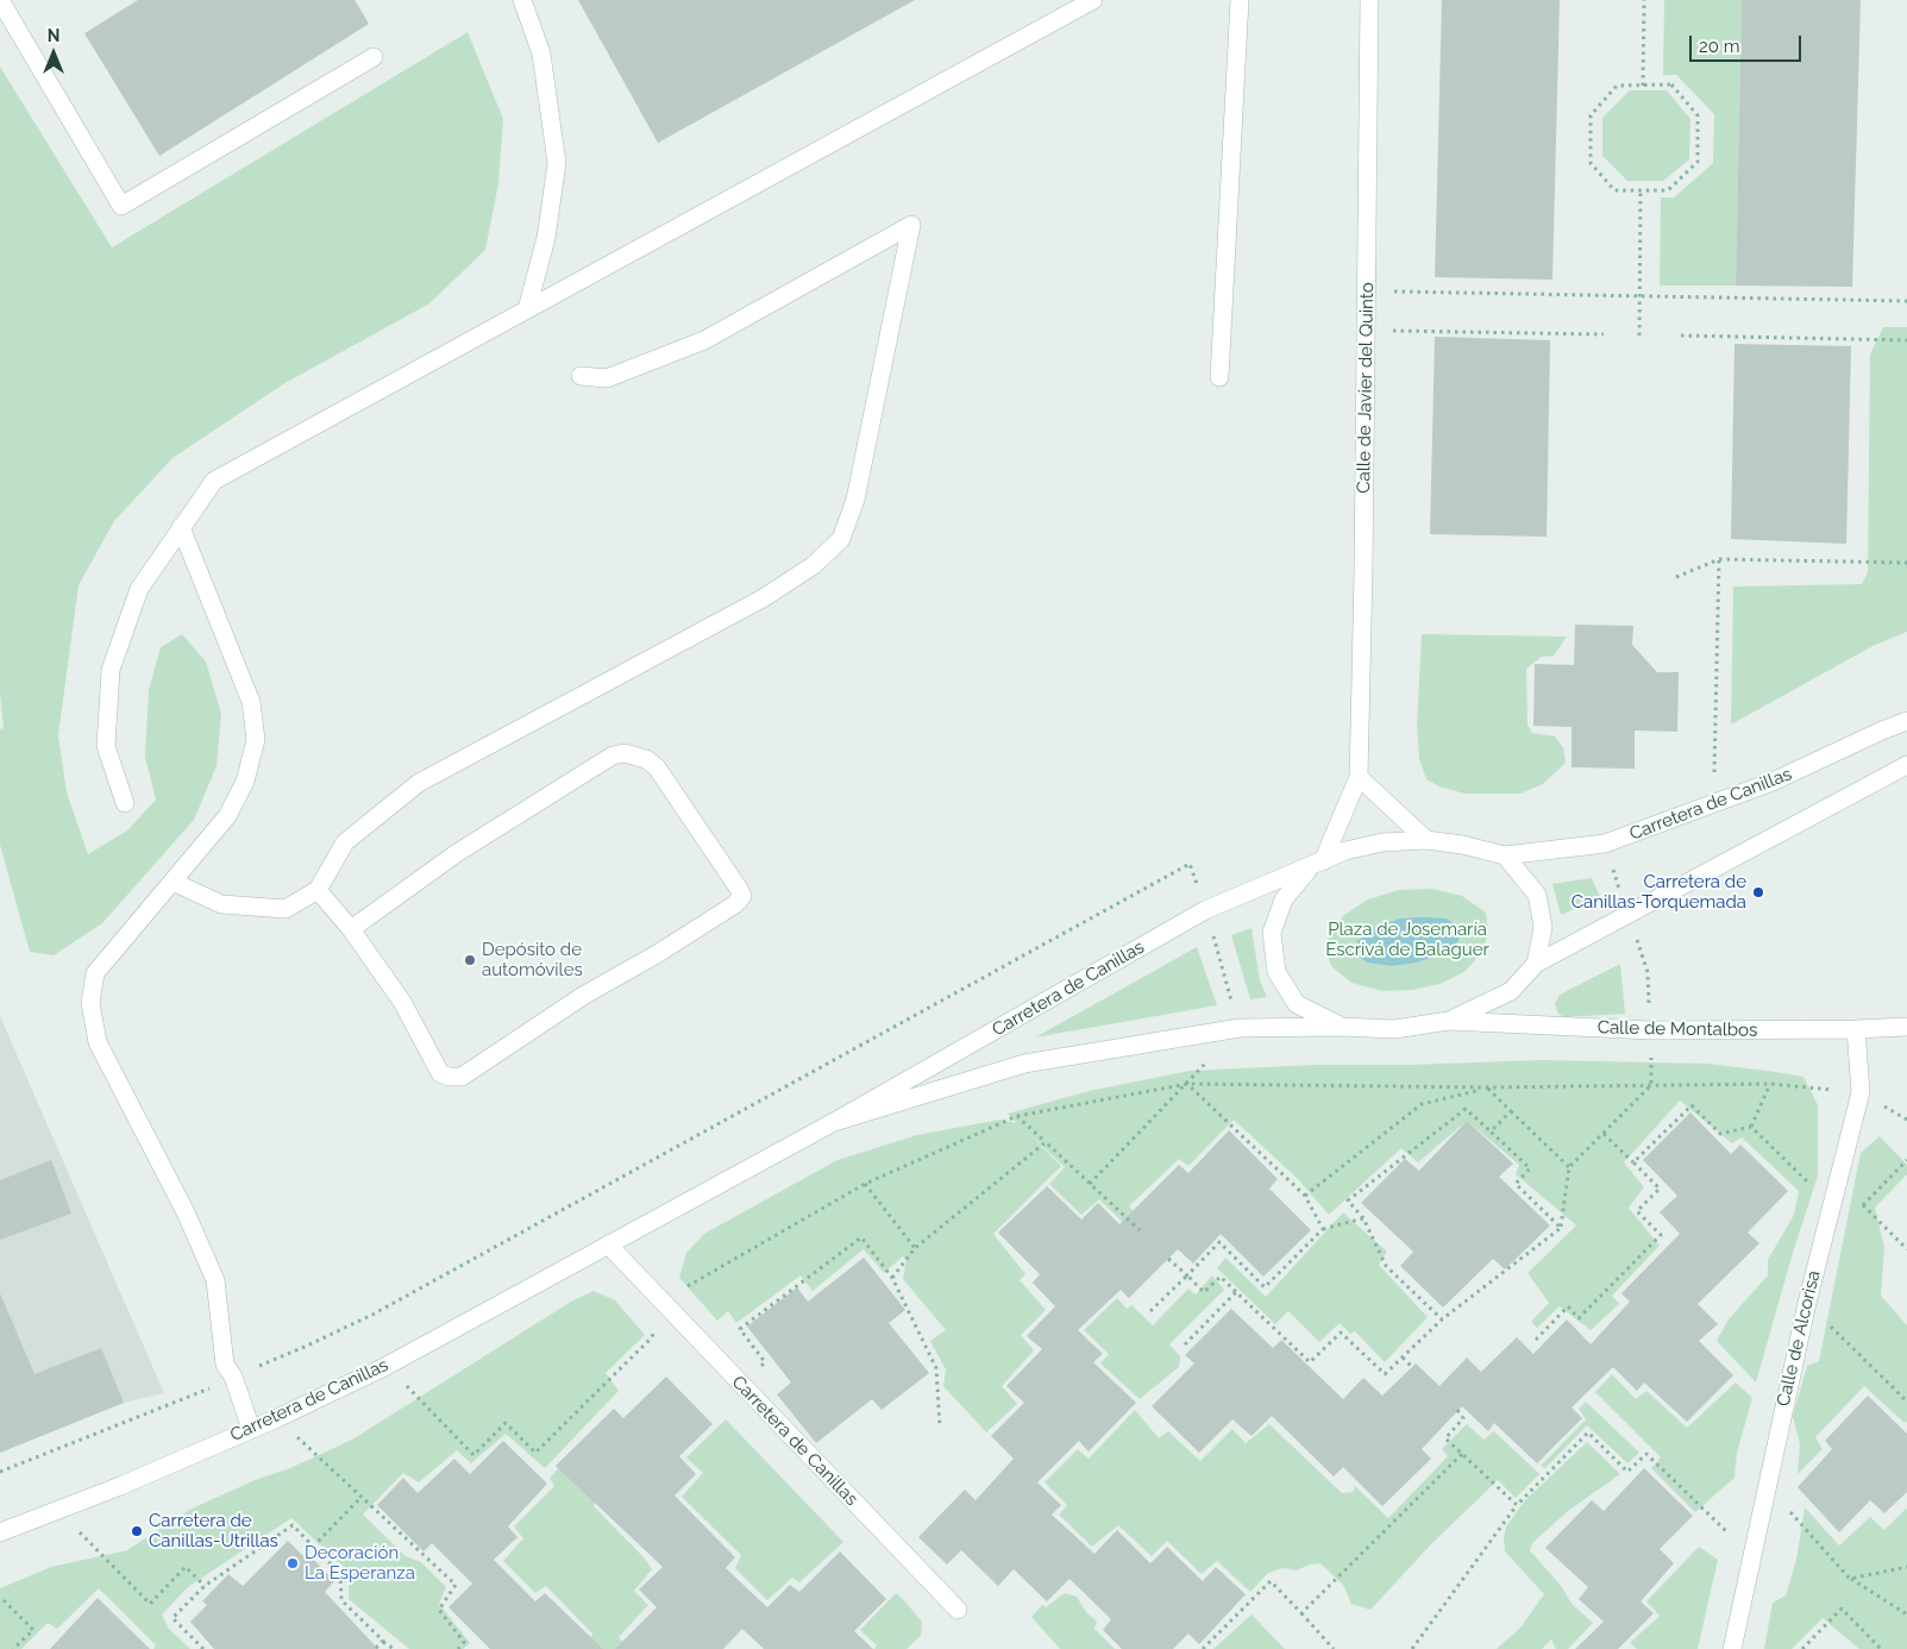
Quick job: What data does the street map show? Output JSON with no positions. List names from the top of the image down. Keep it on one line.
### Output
{"streets":{"street":["Calle de Javier del Quinto","Carretera de Canillas","Calle de Montalbos","Calle de Alcorisa"]},"crossings":[["Calle de Javier del Quinto","Carretera de Canillas"],["Calle de Montalbos","Calle de Alcorisa"]],"parks":["Plaza de Josemaría Escrivá de Balaguer"],"places":["Carretera de Canillas-Torquemada","Depósito de automóviles","Carretera de Canillas-Utrillas","Decoración La Esperanza"],"scale_bar":"20 m","north":"top"}
